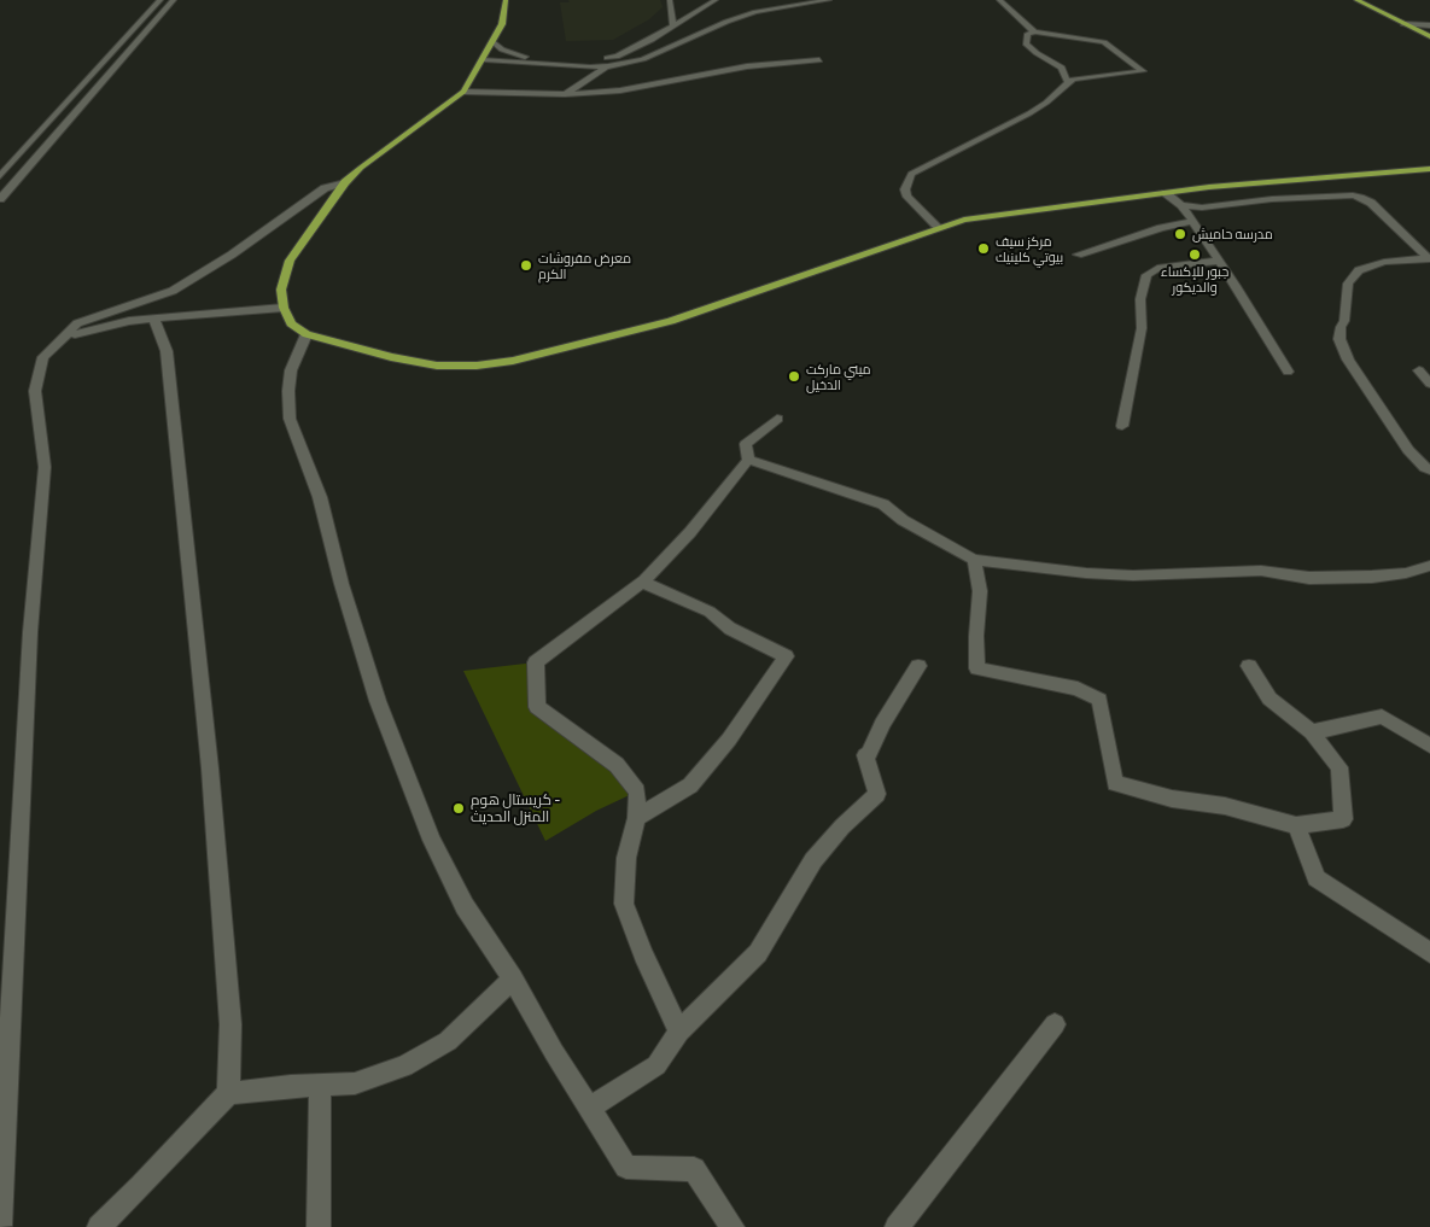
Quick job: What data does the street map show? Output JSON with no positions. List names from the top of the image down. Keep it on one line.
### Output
{"places":["مدرسه حاميش","مركز سيف بيوتي كلينيك","جبور للإكساء والديكور","معرض مفروشات الكرم","ميني ماركت الدخيل","كريستال هوم - المنزل الحديث"]}
